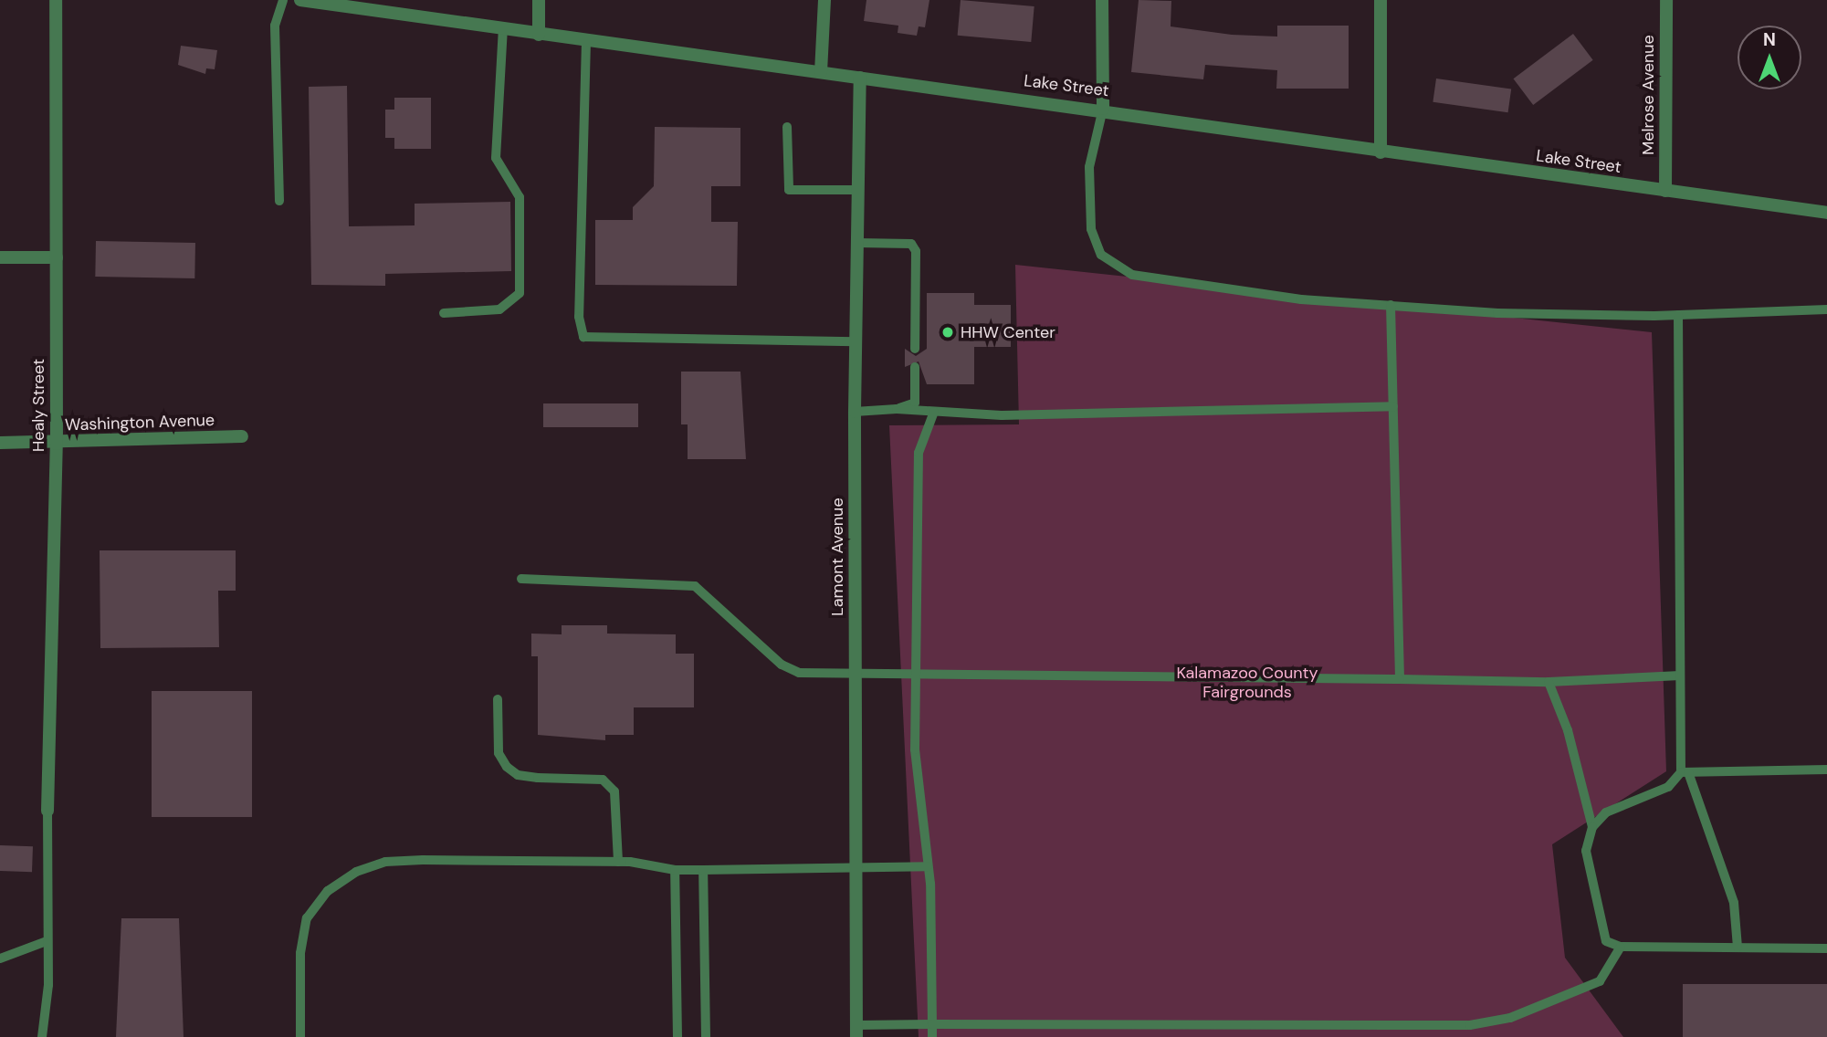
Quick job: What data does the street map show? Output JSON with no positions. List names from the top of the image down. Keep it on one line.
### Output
{"streets":{"street":["Lake Street","Melrose Avenue","Healy Street","Washington Avenue","Lamont Avenue"]},"crossings":[["Lake Street","Melrose Avenue"],["Lake Street","Lamont Avenue"],["Healy Street","Washington Avenue"]],"parks":["Kalamazoo County Fairgrounds"],"places":["HHW Center"],"north":"top"}
